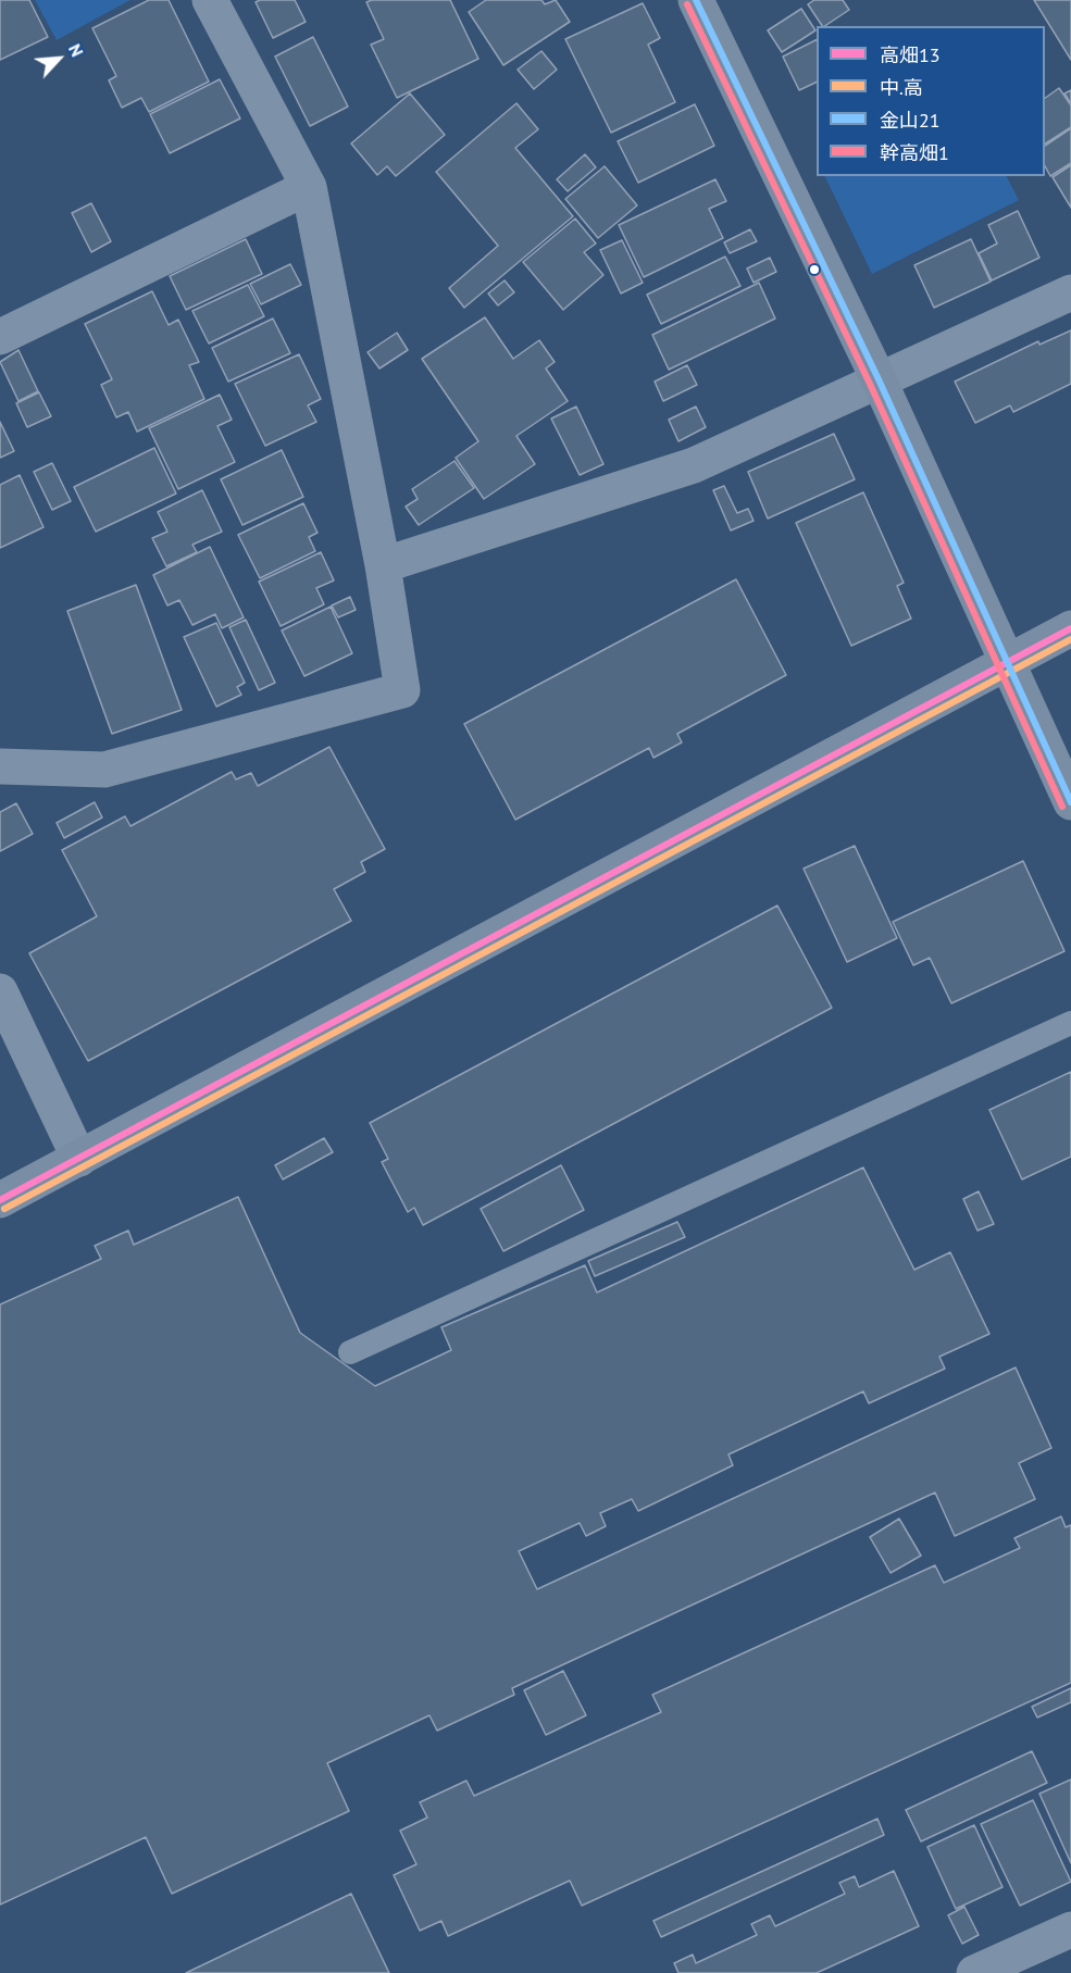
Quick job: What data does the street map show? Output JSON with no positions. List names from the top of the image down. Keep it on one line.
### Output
{"lines":["transit line 金山21","transit line 幹高畑1","transit line 高畑13","transit line 中.高"],"legend":["高畑13","中.高","金山21","幹高畑1"],"north":"top right"}
